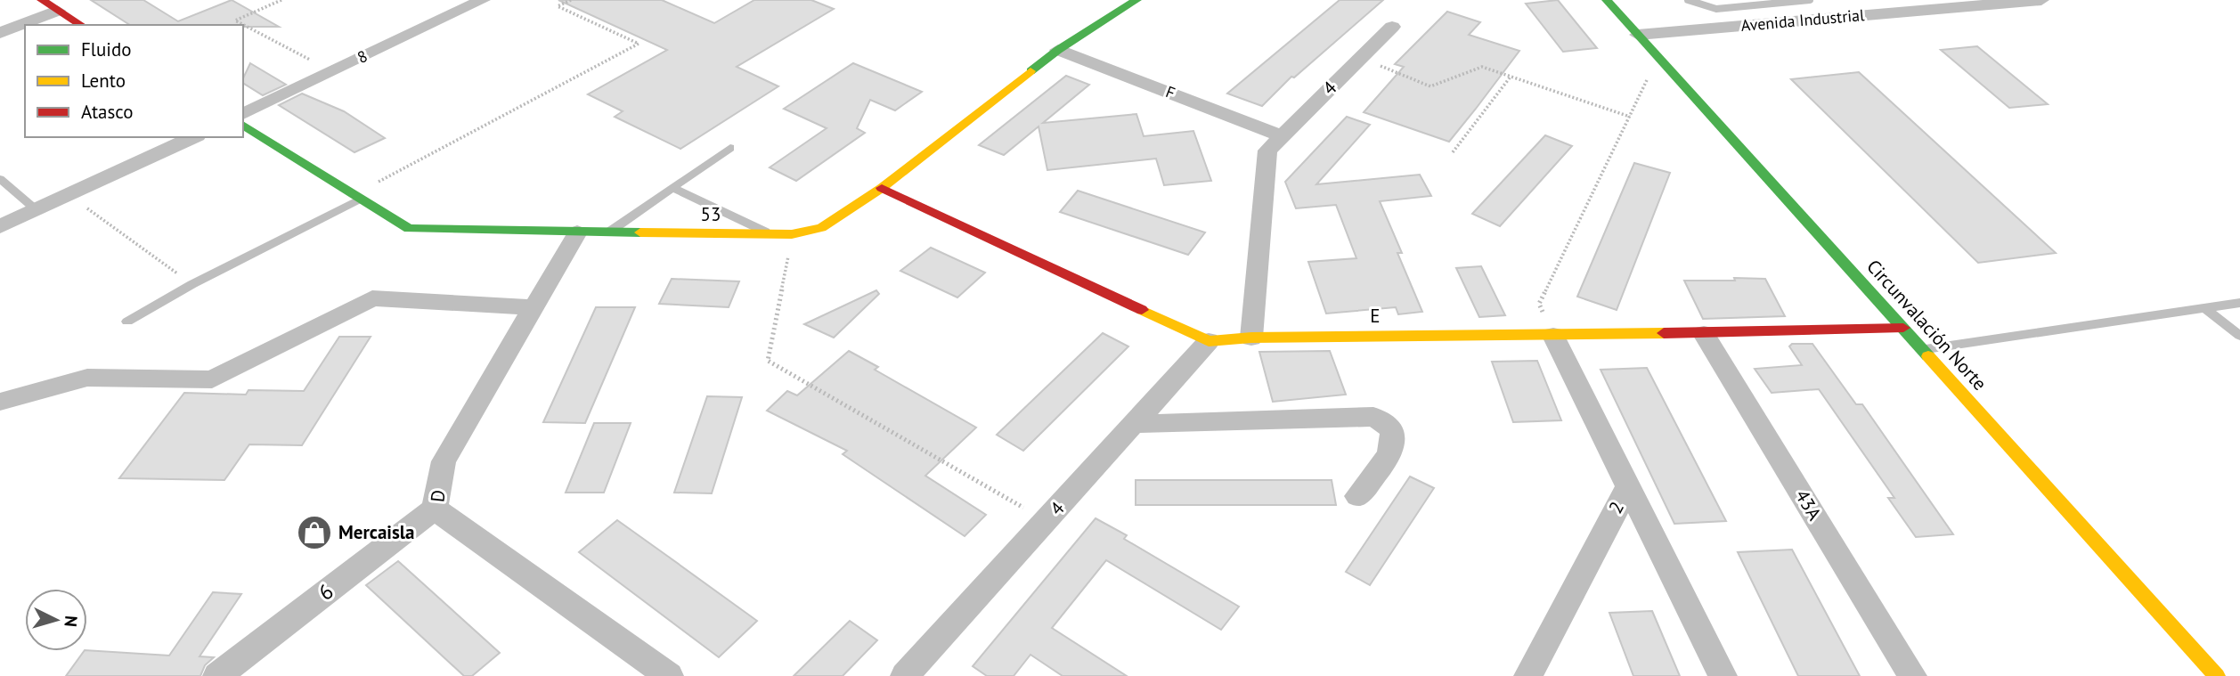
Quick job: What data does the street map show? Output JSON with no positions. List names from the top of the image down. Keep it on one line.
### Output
{"streets":{"street":["Avenida Industrial","8","4","F","53","E","Circunvalación Norte","D","43A","2","6"]},"crossings":[["Avenida Industrial","Circunvalación Norte"],["4","F"],["4","E"],["F","53"],["53","E"],["53","D"],["E","Circunvalación Norte"],["E","43A"],["E","2"],["D","6"]],"places":{"shop":["Mercaisla"]},"legend":["Fluido","Lento","Atasco"],"north":"right"}
